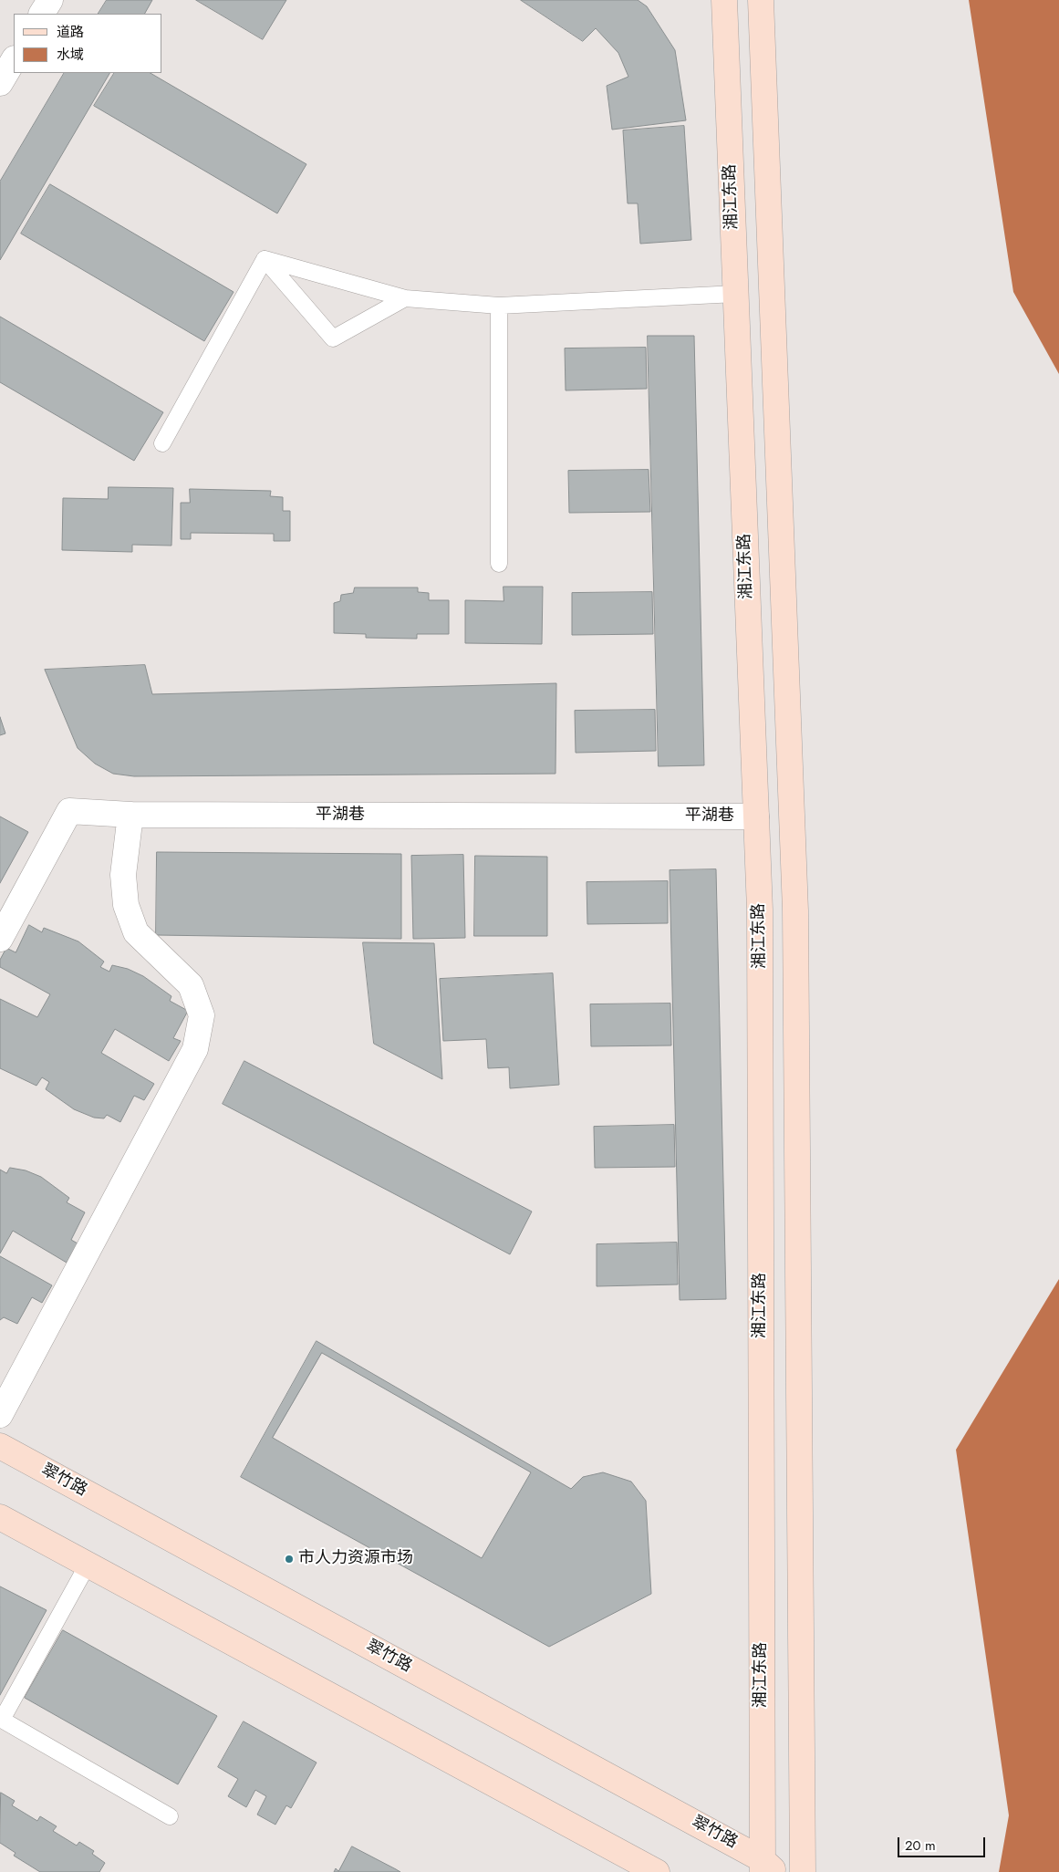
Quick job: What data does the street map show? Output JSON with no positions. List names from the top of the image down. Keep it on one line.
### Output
{"streets":{"main road":["湘江东路","翠竹路"],"street":["平湖巷"]},"crossings":[["湘江东路","平湖巷"],["湘江东路","翠竹路"]],"places":["市人力资源市场"],"legend":["道路","水域"],"scale_bar":"20 m"}
